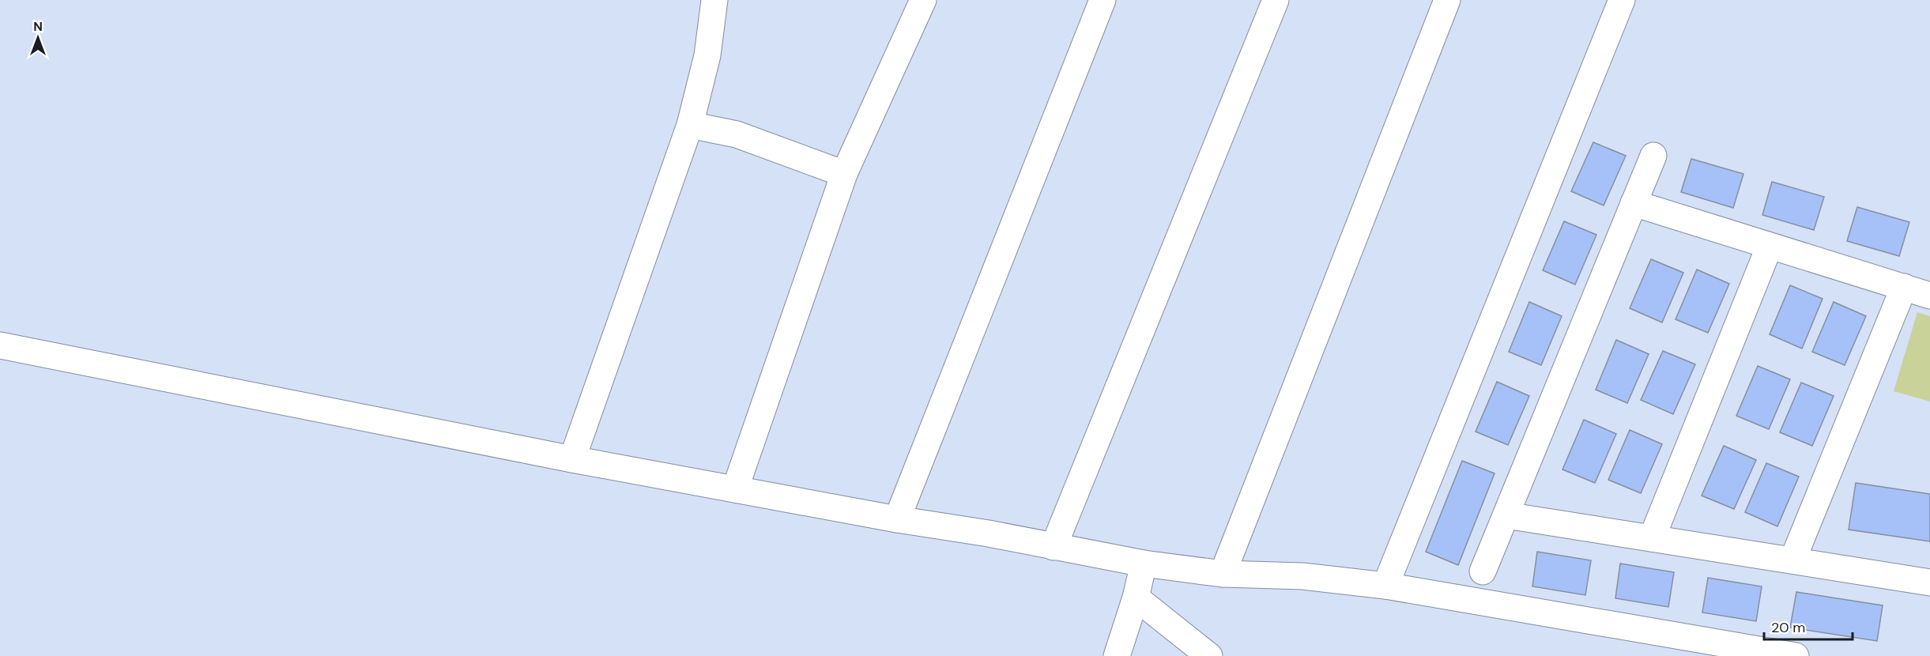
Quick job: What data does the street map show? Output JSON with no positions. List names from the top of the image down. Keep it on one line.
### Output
{"scale_bar":"20 m","north":"top"}
